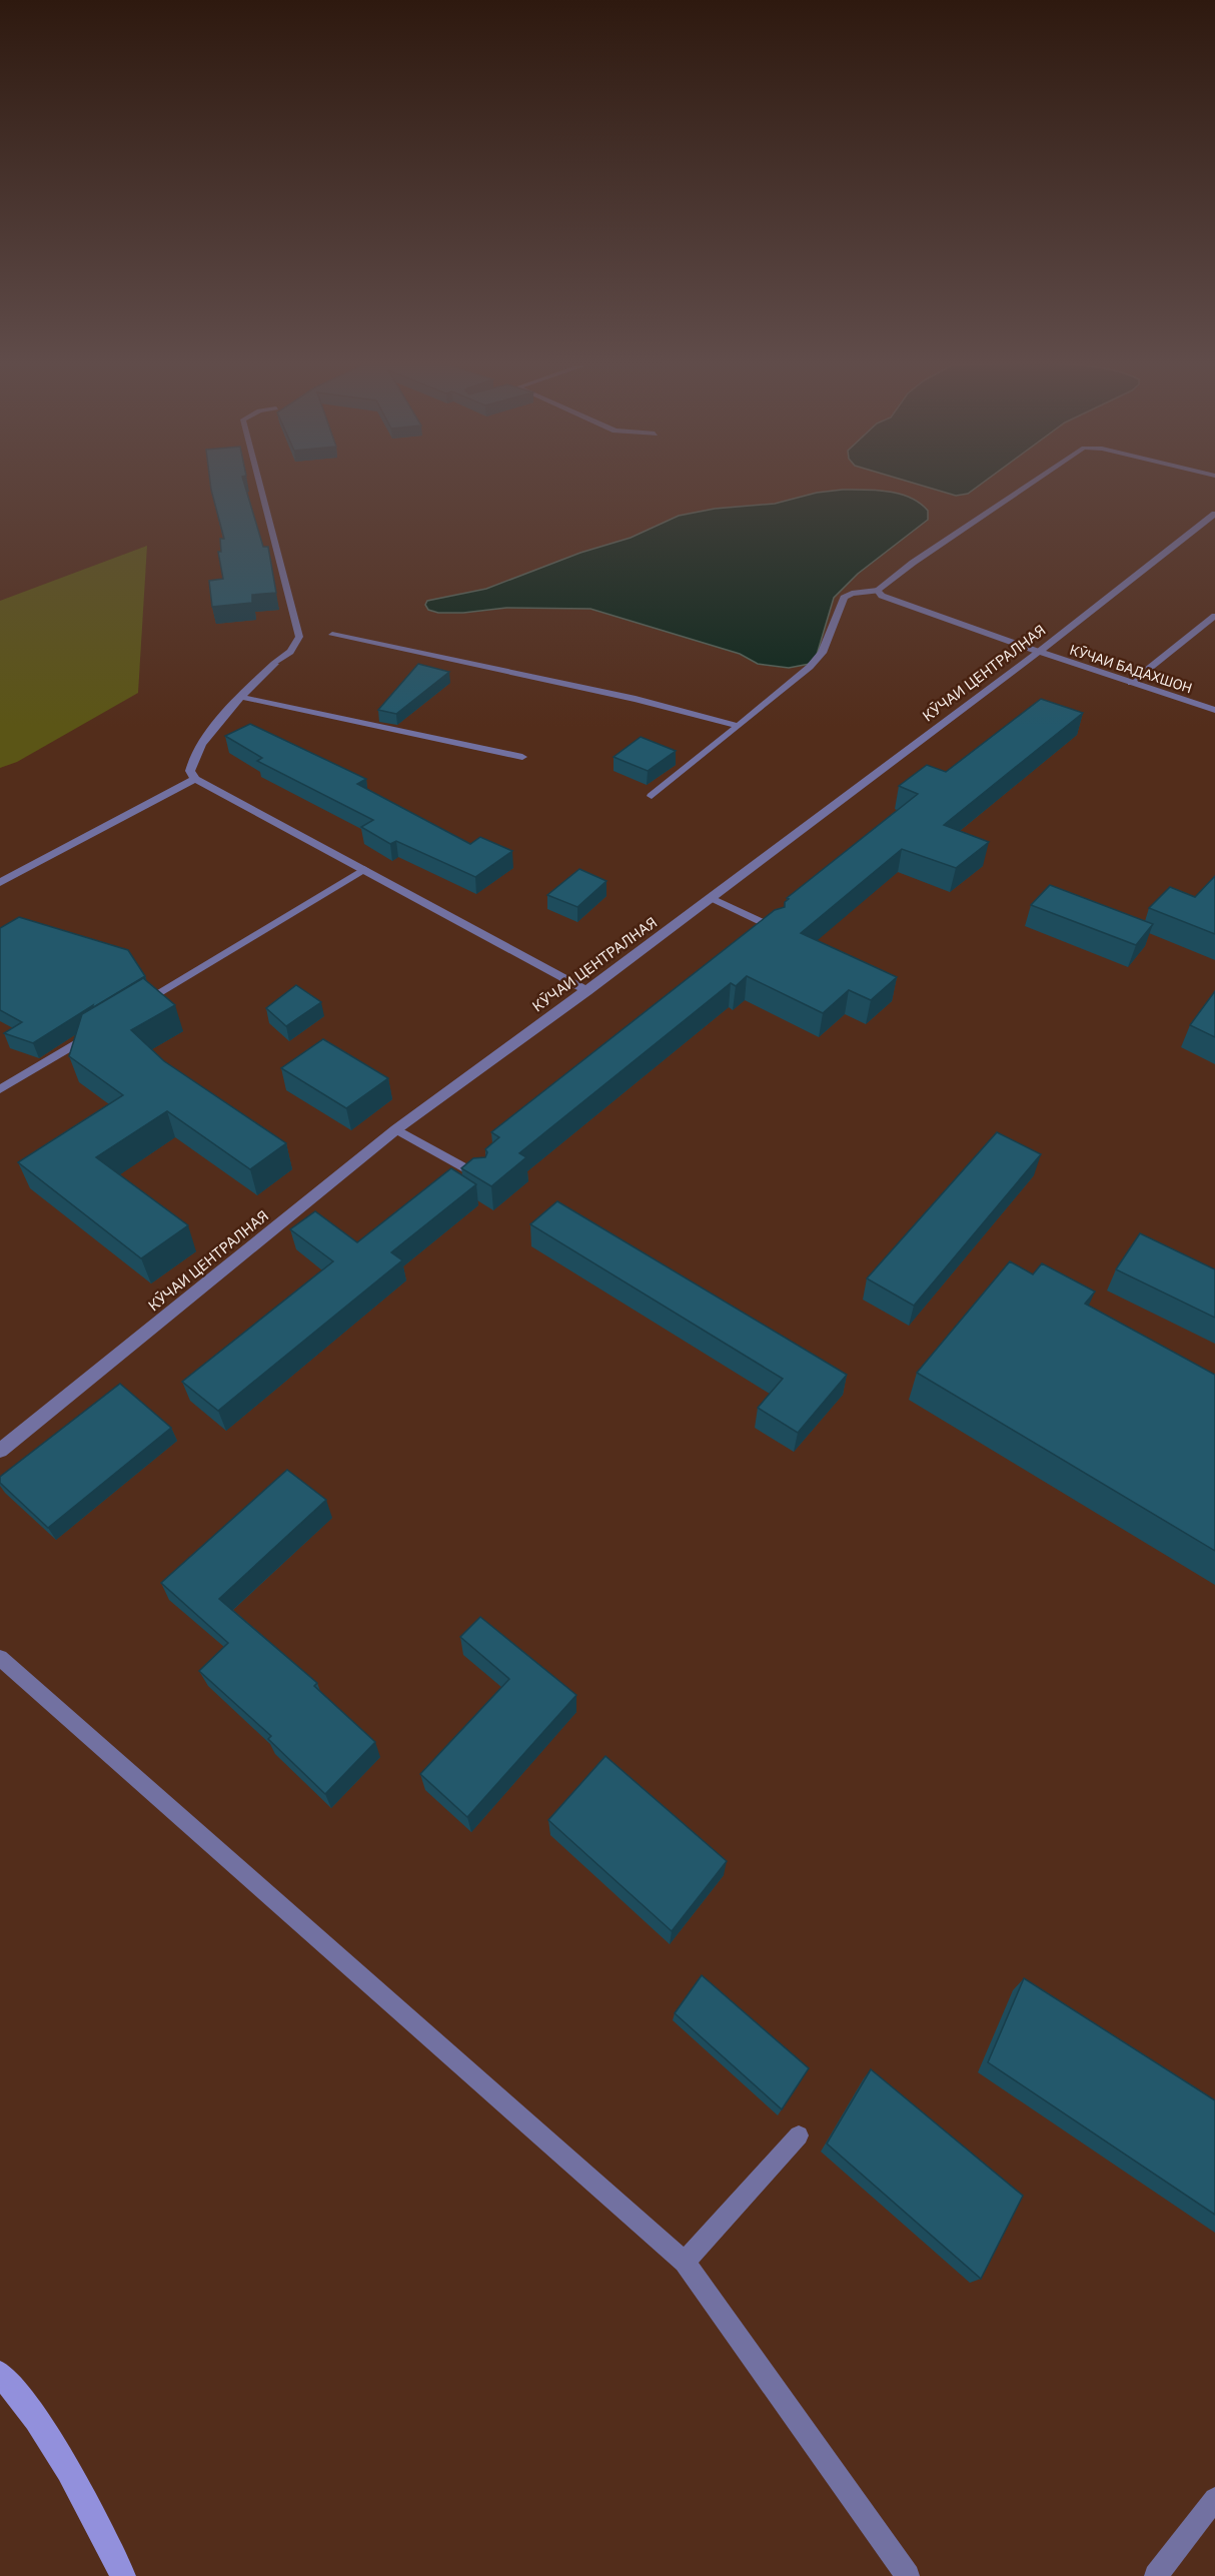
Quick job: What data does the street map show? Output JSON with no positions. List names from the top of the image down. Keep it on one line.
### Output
{"streets":{"street":["КӮЧАИ БАДАХШОН","КӮЧАИ ЦЕНТРАЛНАЯ"]},"crossings":[["КӮЧАИ БАДАХШОН","КӮЧАИ ЦЕНТРАЛНАЯ"]]}
